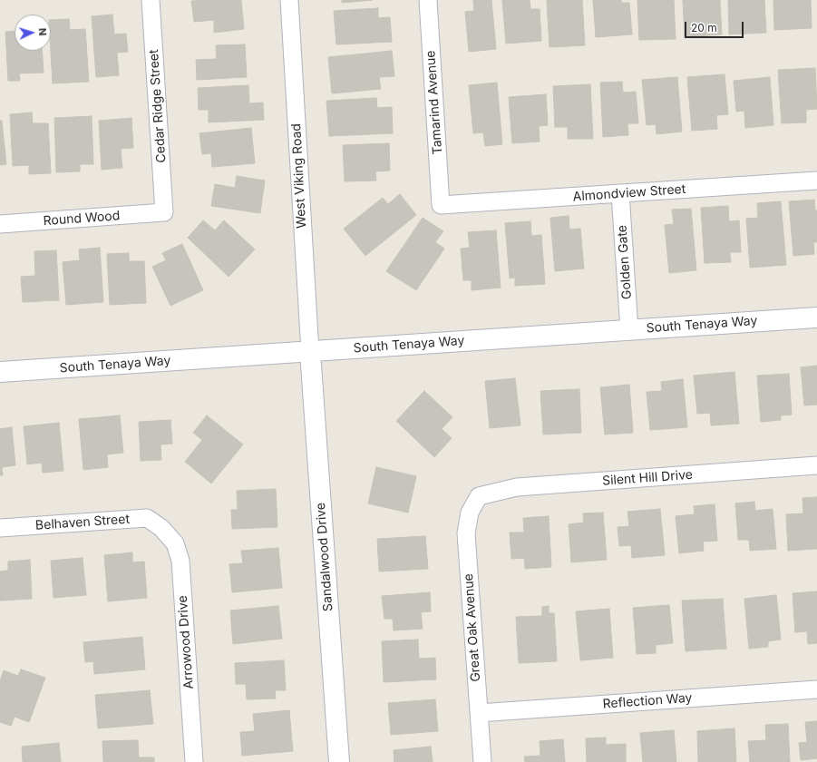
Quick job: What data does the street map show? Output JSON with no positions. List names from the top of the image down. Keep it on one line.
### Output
{"streets":{"street":["Tamarind Avenue","Cedar Ridge Street","West Viking Road","Almondview Street","Round Wood","Golden Gate","South Tenaya Way","Silent Hill Drive","Belhaven Street","Sandalwood Drive","Great Oak Avenue","Arrowood Drive","Reflection Way"]},"crossings":[["Tamarind Avenue","Almondview Street"],["Cedar Ridge Street","Round Wood"],["West Viking Road","South Tenaya Way"],["West Viking Road","Sandalwood Drive"],["Almondview Street","Golden Gate"],["Golden Gate","South Tenaya Way"],["South Tenaya Way","Sandalwood Drive"],["Silent Hill Drive","Great Oak Avenue"],["Belhaven Street","Arrowood Drive"],["Great Oak Avenue","Reflection Way"]],"scale_bar":"20 m","north":"right"}
